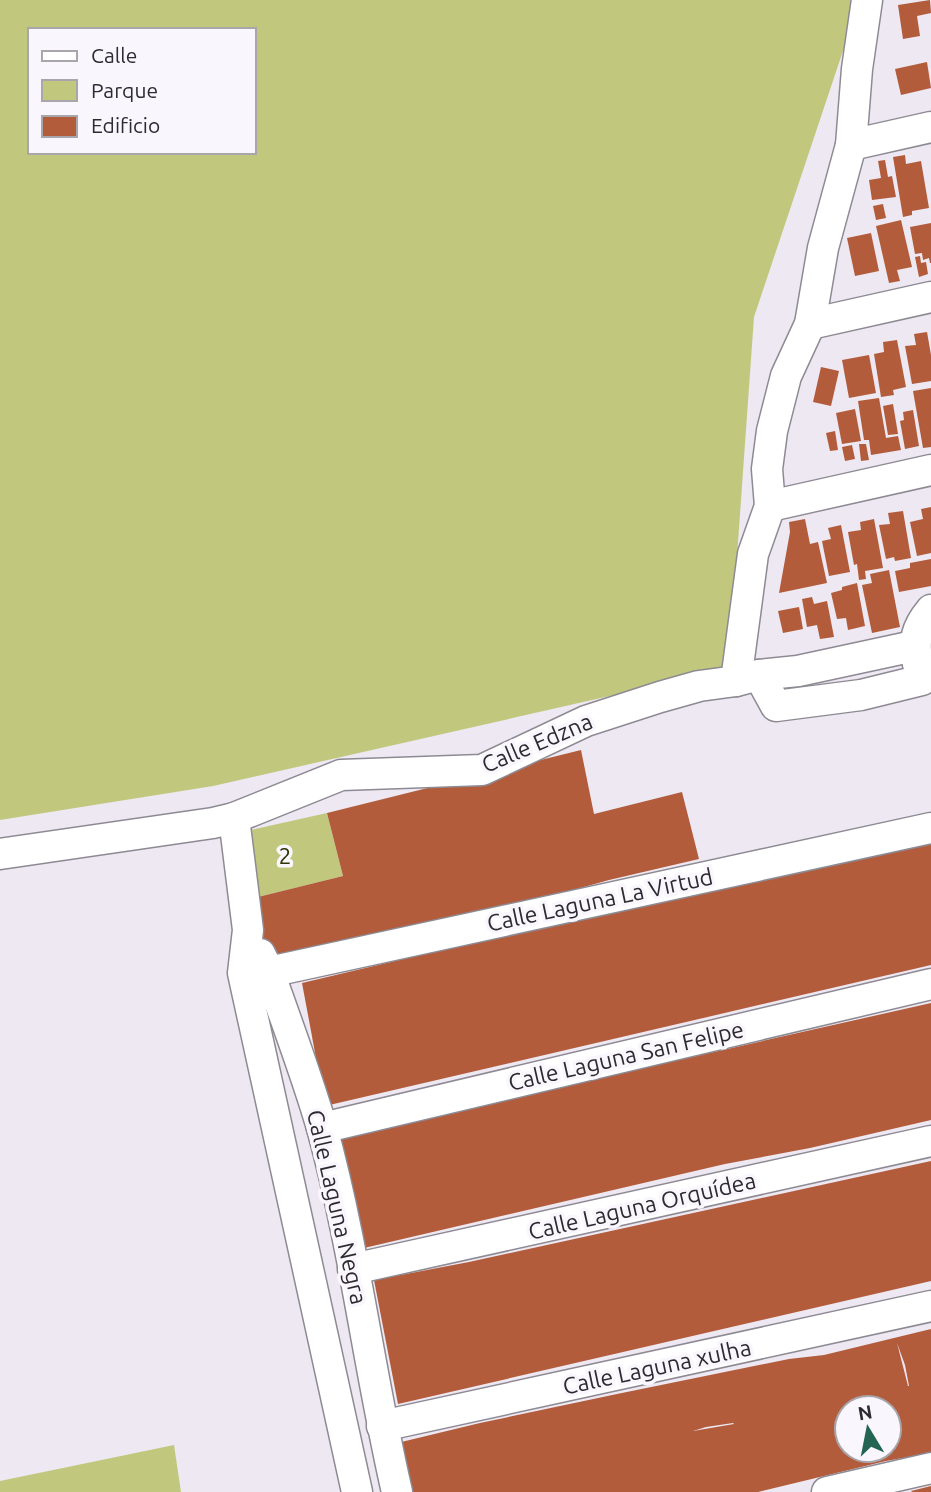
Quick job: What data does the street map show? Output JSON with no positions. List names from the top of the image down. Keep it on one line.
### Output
{"streets":{"street":["Calle Edzna","Calle Laguna La Virtud","Calle Laguna San Felipe","Calle Laguna Orquídea","Calle Laguna Negra","Calle Laguna xulha"]},"crossings":[["Calle Edzna","Calle Laguna Negra"],["Calle Laguna La Virtud","Calle Laguna Negra"],["Calle Laguna San Felipe","Calle Laguna Negra"],["Calle Laguna Orquídea","Calle Laguna Negra"],["Calle Laguna Negra","Calle Laguna xulha"]],"parks":["2"],"legend":["Calle","Parque","Edificio"],"north":"top"}
